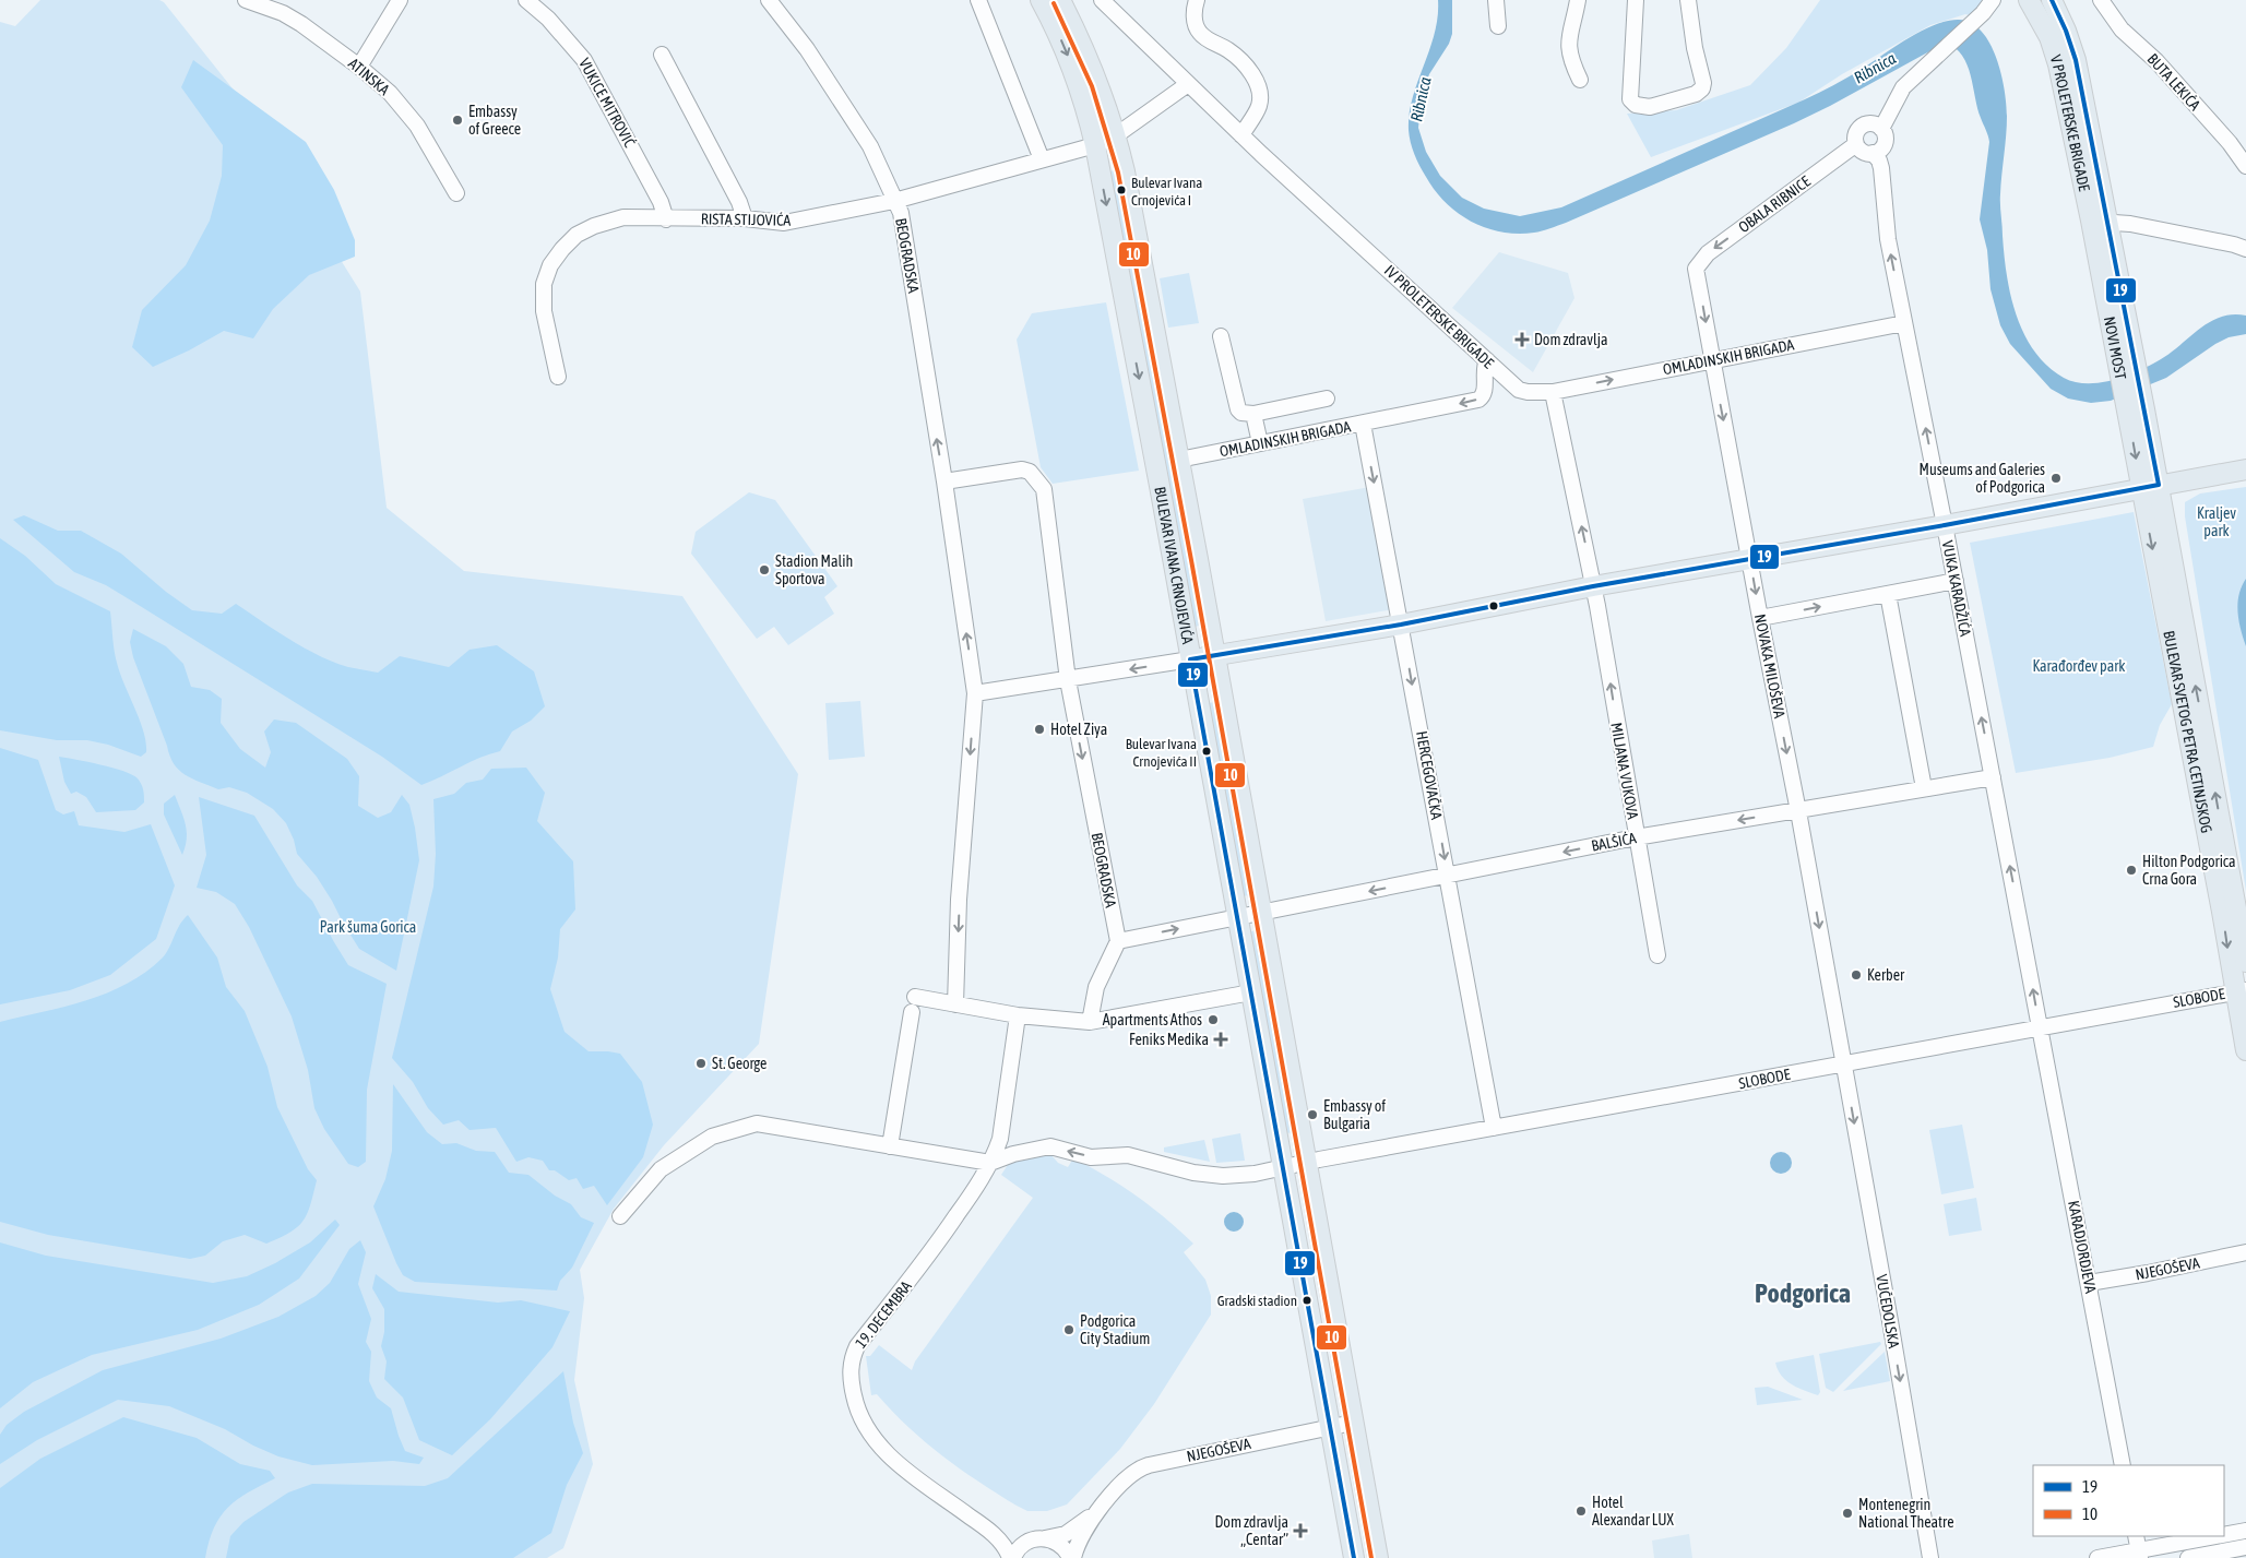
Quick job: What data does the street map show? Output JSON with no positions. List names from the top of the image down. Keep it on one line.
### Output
{"streets":{"main road":["V PROLETERSKE BRIGADE","NOVI MOST","BULEVAR IVANA CRNOJEVIĆA","BULEVAR SVETOG PETRA CETINJSKOG"],"street":["ATINSKA","BUTA LEKIĆA","VUKICE MITROVIĆ","OBALA RIBNICE","RISTA STIJOVIĆA","BEOGRADSKA","IV PROLETERSKE BRIGADE","OMLADINSKIH BRIGADA","VUKA KARADŽIĆA","NOVAKA MILOŠEVA","MILJANA VUKOVA","HERCEGOVAČKA","BALŠIĆA","SLOBODE","KARADJORDJEVA","NJEGOŠEVA","VUČEDOLSKA","19. DECEMBRA"]},"crossings":[["VUKICE MITROVIĆ","RISTA STIJOVIĆA"],["V PROLETERSKE BRIGADE","NOVI MOST"],["OBALA RIBNICE","VUKA KARADŽIĆA"],["OBALA RIBNICE","NOVAKA MILOŠEVA"],["RISTA STIJOVIĆA","BEOGRADSKA"],["RISTA STIJOVIĆA","BULEVAR IVANA CRNOJEVIĆA"],["IV PROLETERSKE BRIGADE","OMLADINSKIH BRIGADA"],["NOVI MOST","BULEVAR SVETOG PETRA CETINJSKOG"],["OMLADINSKIH BRIGADA","BULEVAR IVANA CRNOJEVIĆA"],["OMLADINSKIH BRIGADA","VUKA KARADŽIĆA"],["OMLADINSKIH BRIGADA","NOVAKA MILOŠEVA"],["OMLADINSKIH BRIGADA","HERCEGOVAČKA"],["BULEVAR IVANA CRNOJEVIĆA","BALŠIĆA"],["BULEVAR IVANA CRNOJEVIĆA","SLOBODE"],["BULEVAR IVANA CRNOJEVIĆA","NJEGOŠEVA"],["VUKA KARADŽIĆA","BALŠIĆA"],["VUKA KARADŽIĆA","SLOBODE"],["VUKA KARADŽIĆA","KARADJORDJEVA"],["NOVAKA MILOŠEVA","BALŠIĆA"],["NOVAKA MILOŠEVA","SLOBODE"],["NOVAKA MILOŠEVA","VUČEDOLSKA"],["BULEVAR SVETOG PETRA CETINJSKOG","SLOBODE"],["MILJANA VUKOVA","BALŠIĆA"],["HERCEGOVAČKA","BALŠIĆA"],["HERCEGOVAČKA","SLOBODE"],["SLOBODE","KARADJORDJEVA"],["SLOBODE","VUČEDOLSKA"],["KARADJORDJEVA","NJEGOŠEVA"]],"one_way":["OBALA RIBNICE","VUKA KARADŽIĆA","NOVAKA MILOŠEVA","MILJANA VUKOVA","HERCEGOVAČKA","BALŠIĆA","VUČEDOLSKA"],"districts":["Podgorica"],"water":["Ribnica"],"parks":["Kraljev park","Karađorđev park","Park šuma Gorica"],"places":{"other":["Embassy of Greece","Bulevar Ivana Crnojevića I","Museums and Galeries of Podgorica","Stadion Malih Sportova","Hotel Ziya","Bulevar Ivana Crnojevića II","Hilton Podgorica Crna Gora","Kerber","Apartments Athos","St. George","Embassy of Bulgaria","Gradski stadion","Podgorica City Stadium","Hotel Alexandar LUX","Montenegrin National Theatre"],"health":["Dom zdravlja","Feniks Medika","Dom zdravlja „Centar”"]},"lines":["transit line 19","transit line 10"],"legend":["19","10"]}
